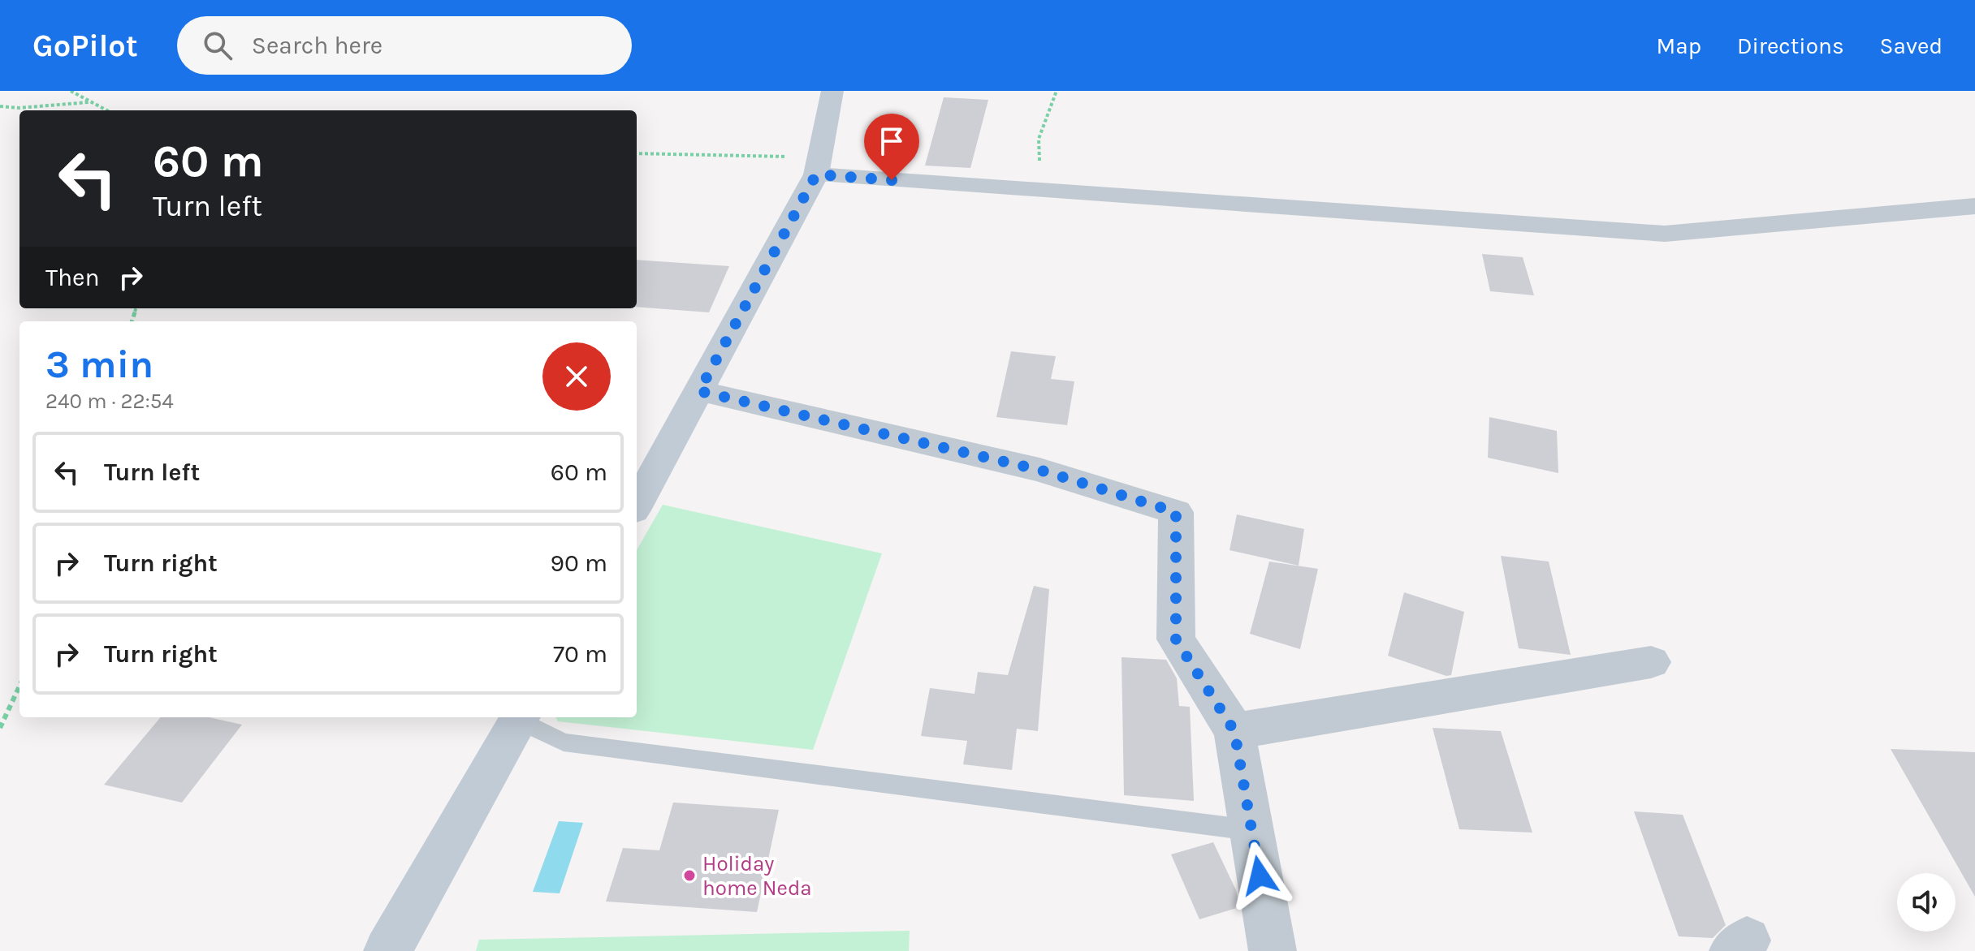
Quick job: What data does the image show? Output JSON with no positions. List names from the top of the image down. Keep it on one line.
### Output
{"places":["Holiday home Neda"],"page":{"header":"GoPilot","search":"Search here","nav":["Map","Directions","Saved"],"turn":["60 m","Turn left"],"then":"Then","heading":["3 min","240 m · 22:54"],"list":[{"name":"Turn left","value":"60 m"},{"name":"Turn right","value":"90 m"},{"name":"Turn right","value":"70 m"}]}}
